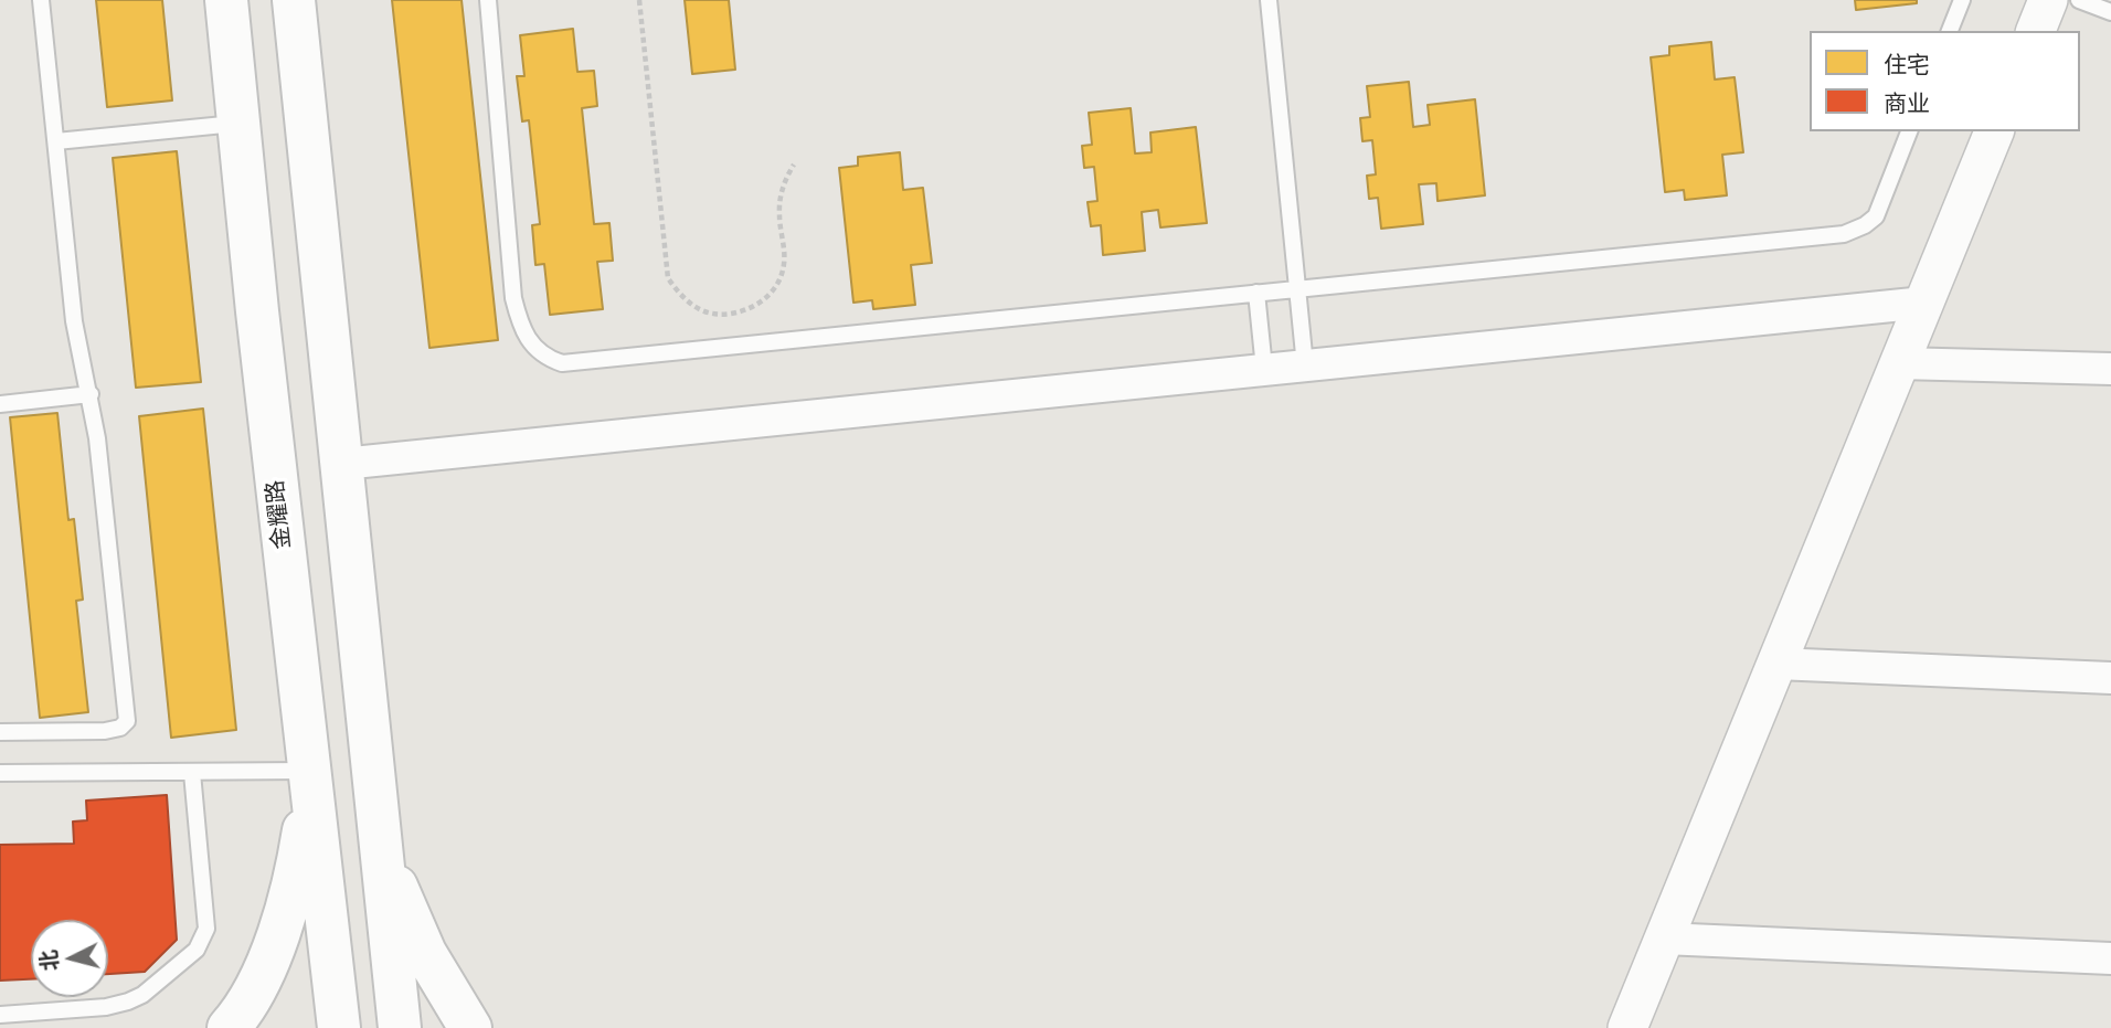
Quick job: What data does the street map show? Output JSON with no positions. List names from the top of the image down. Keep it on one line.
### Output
{"streets":{"main road":["金耀路"]},"legend":["住宅","商业"],"north":"left"}
